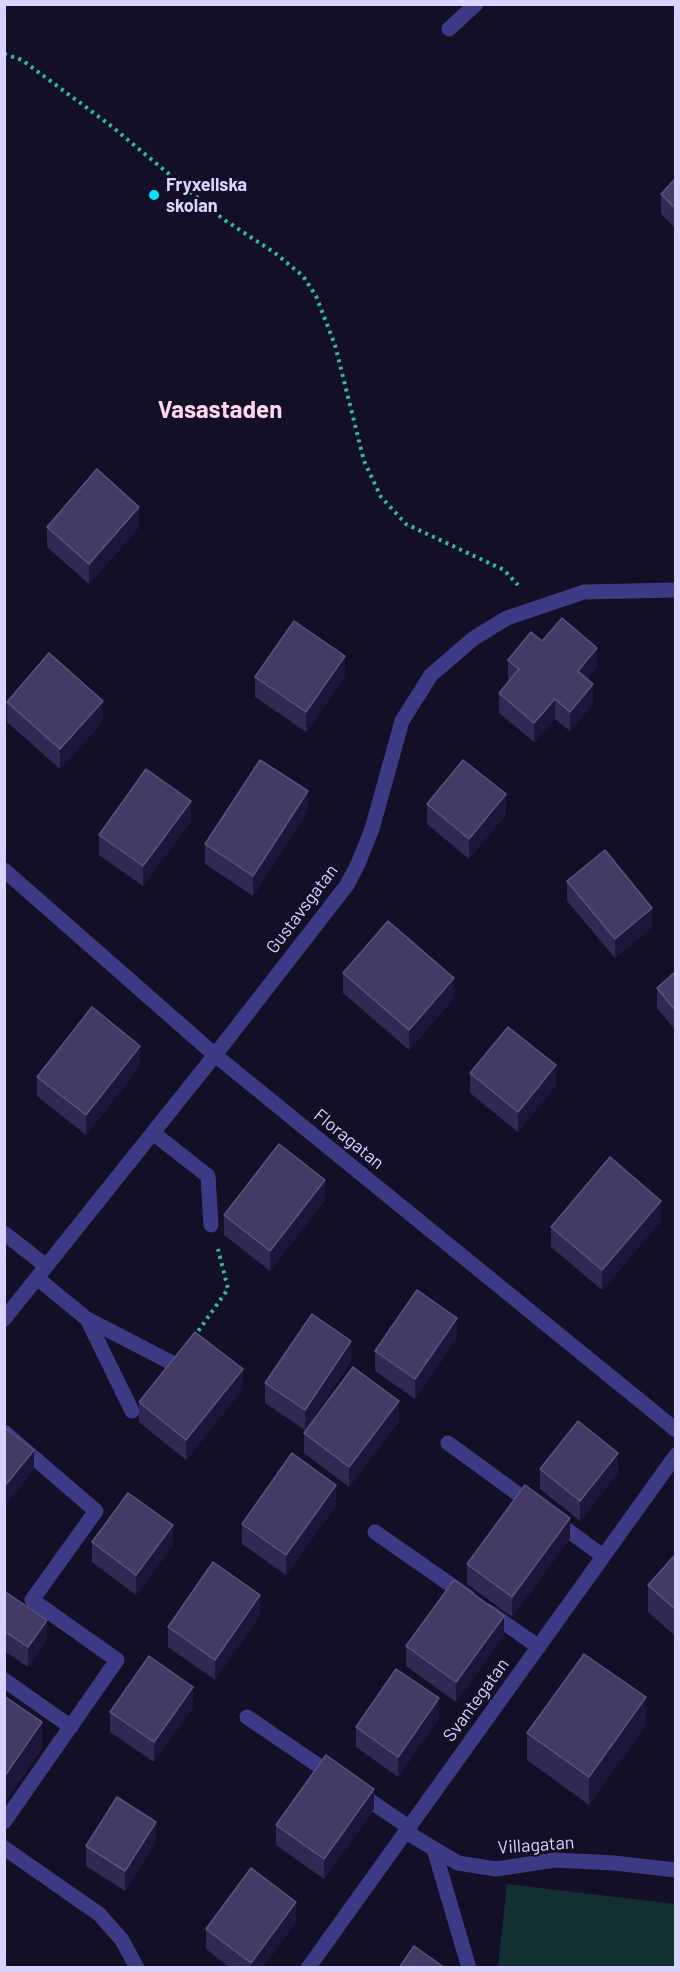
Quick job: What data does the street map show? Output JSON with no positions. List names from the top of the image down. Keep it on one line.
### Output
{"streets":{"street":["Gustavsgatan","Floragatan","Svantegatan","Villagatan"]},"crossings":[["Gustavsgatan","Floragatan"],["Svantegatan","Villagatan"]],"districts":["Vasastaden"],"places":["Fryxellska skolan"]}
